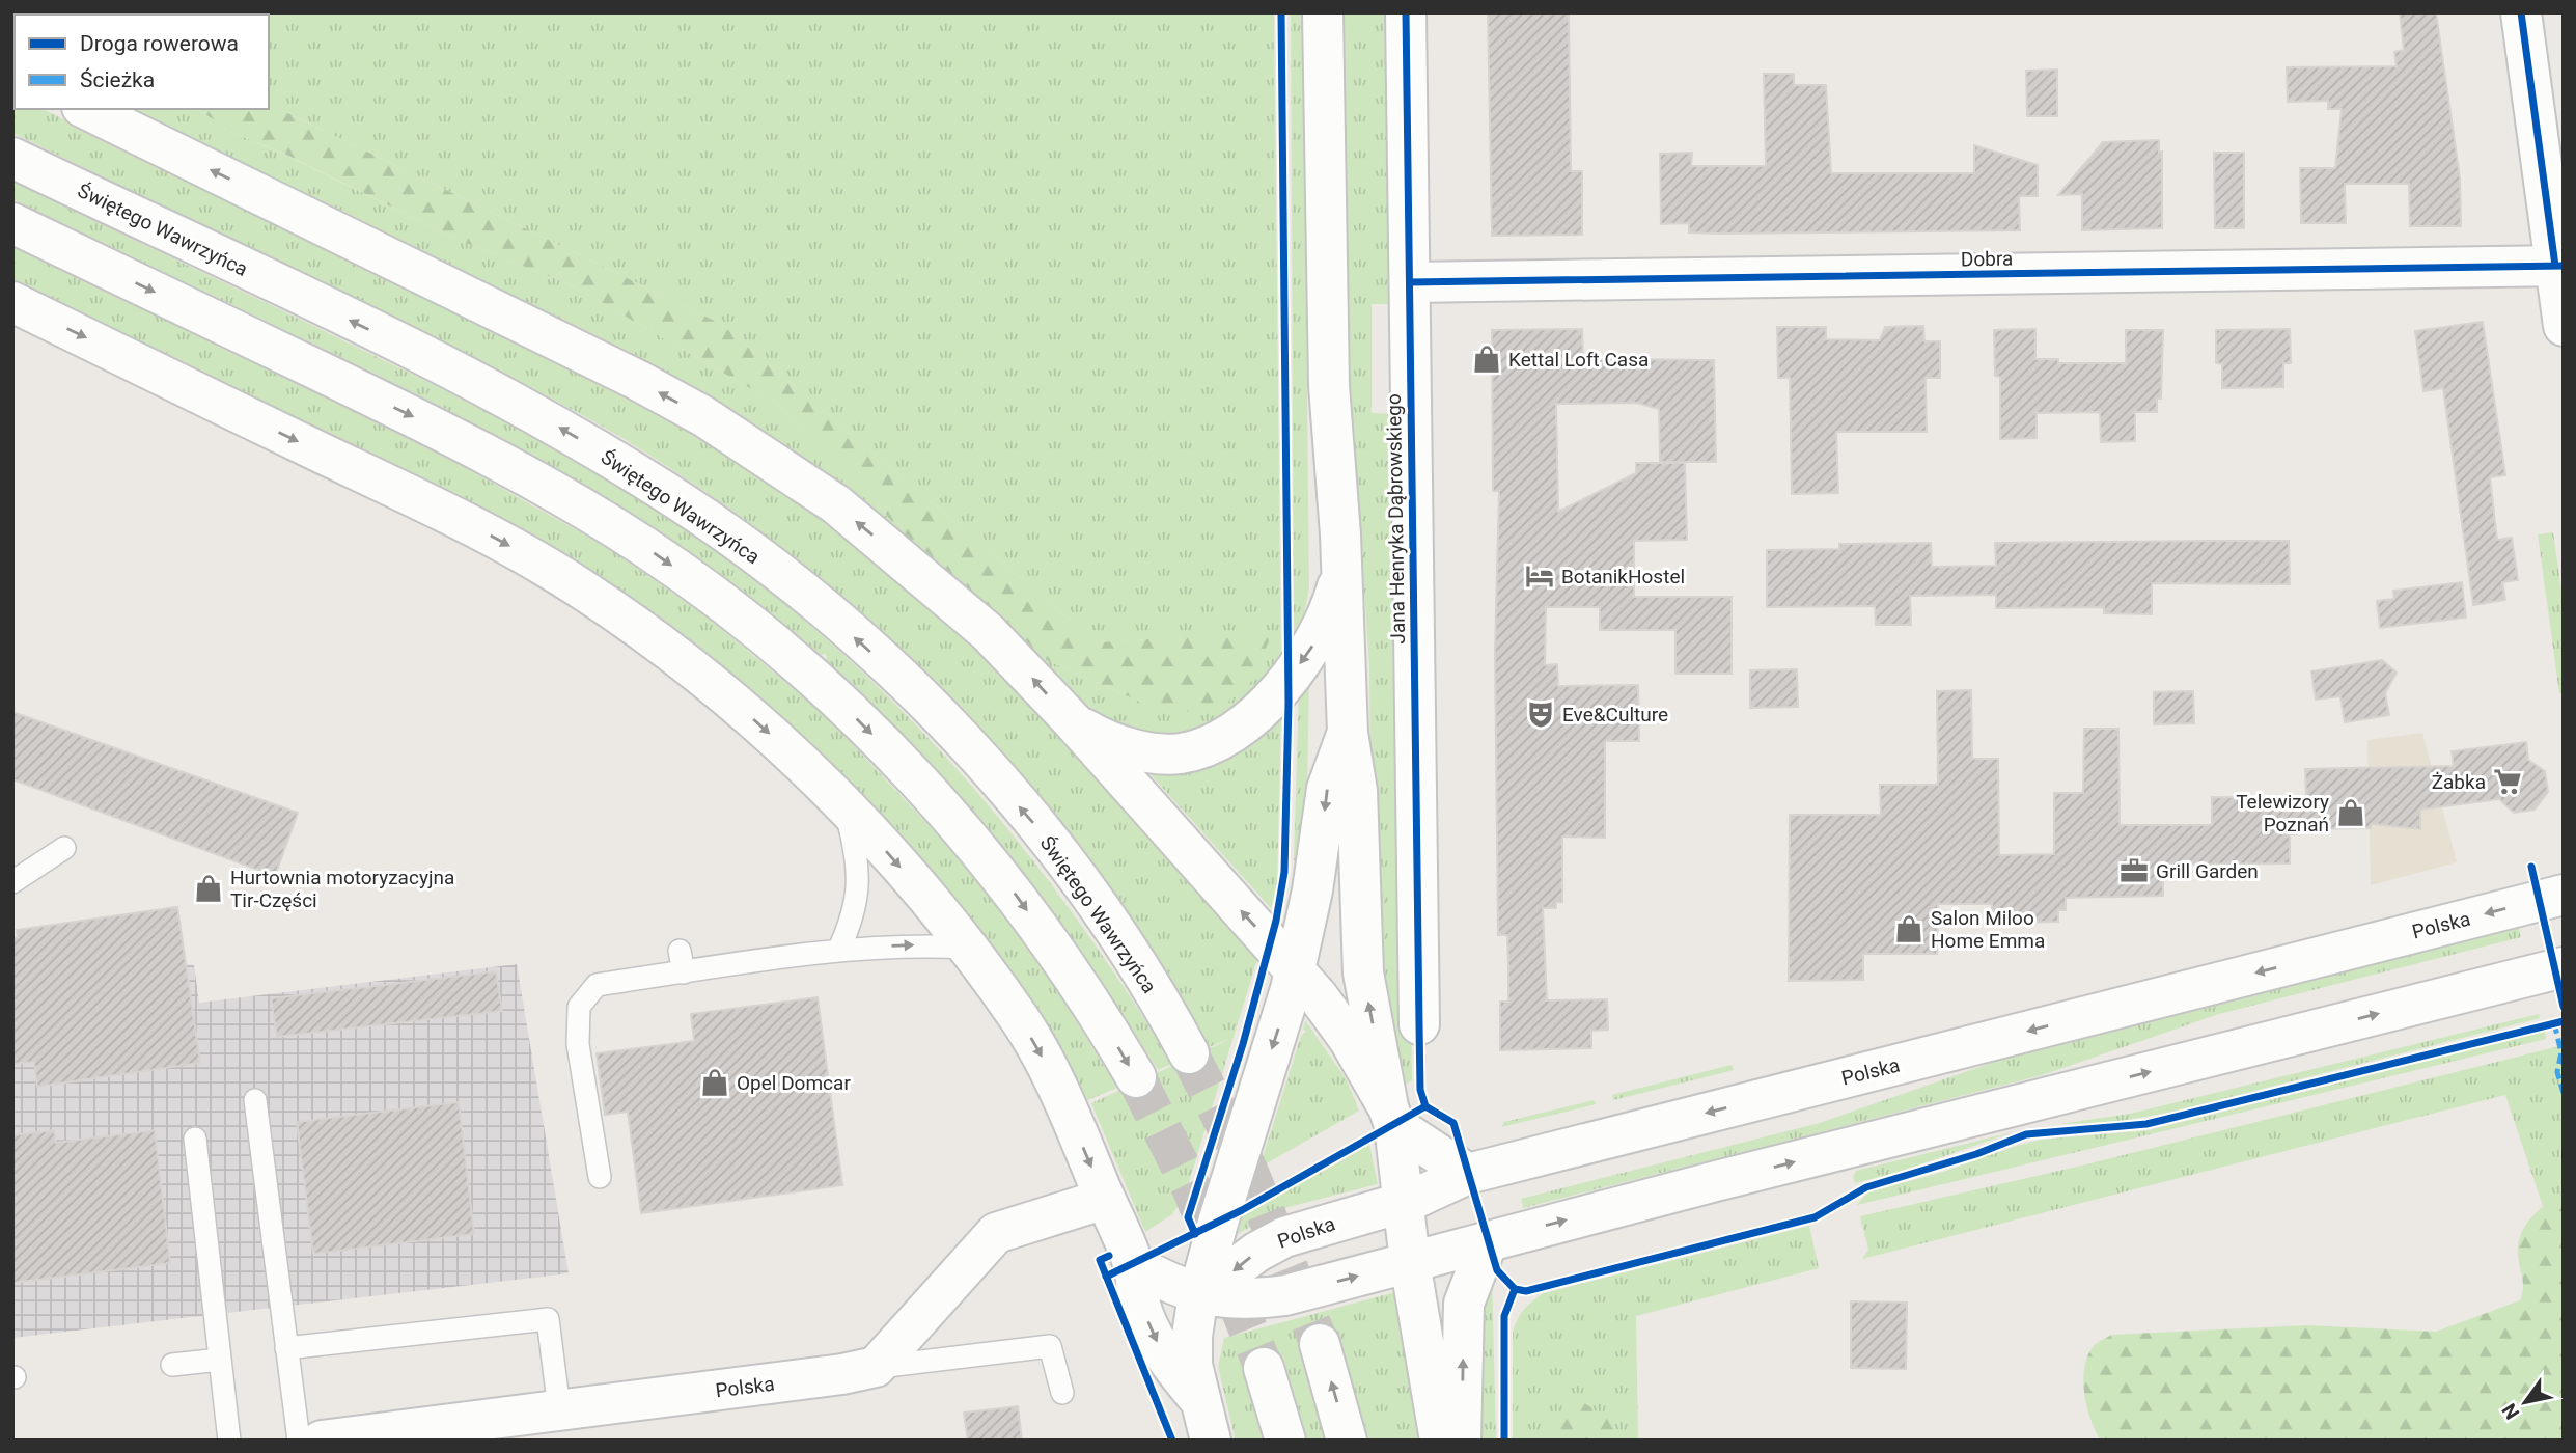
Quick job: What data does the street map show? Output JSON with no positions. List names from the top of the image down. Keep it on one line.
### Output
{"streets":{"street":["Świętego Wawrzyńca","Dobra","Jana Henryka Dąbrowskiego","Polska"]},"crossings":[["Dobra","Jana Henryka Dąbrowskiego"]],"places":{"shop":["Kettal Loft Casa","Telewizory Poznań","Hurtownia motoryzacyjna Tir-Części","Salon Miloo Home Emma","Opel Domcar"],"hotel":["BotanikHostel"],"theatre":["Eve&Culture"],"supermarket":["Żabka"],"office":["Grill Garden"]},"legend":["Droga rowerowa","Ścieżka"],"north":"bottom left"}
